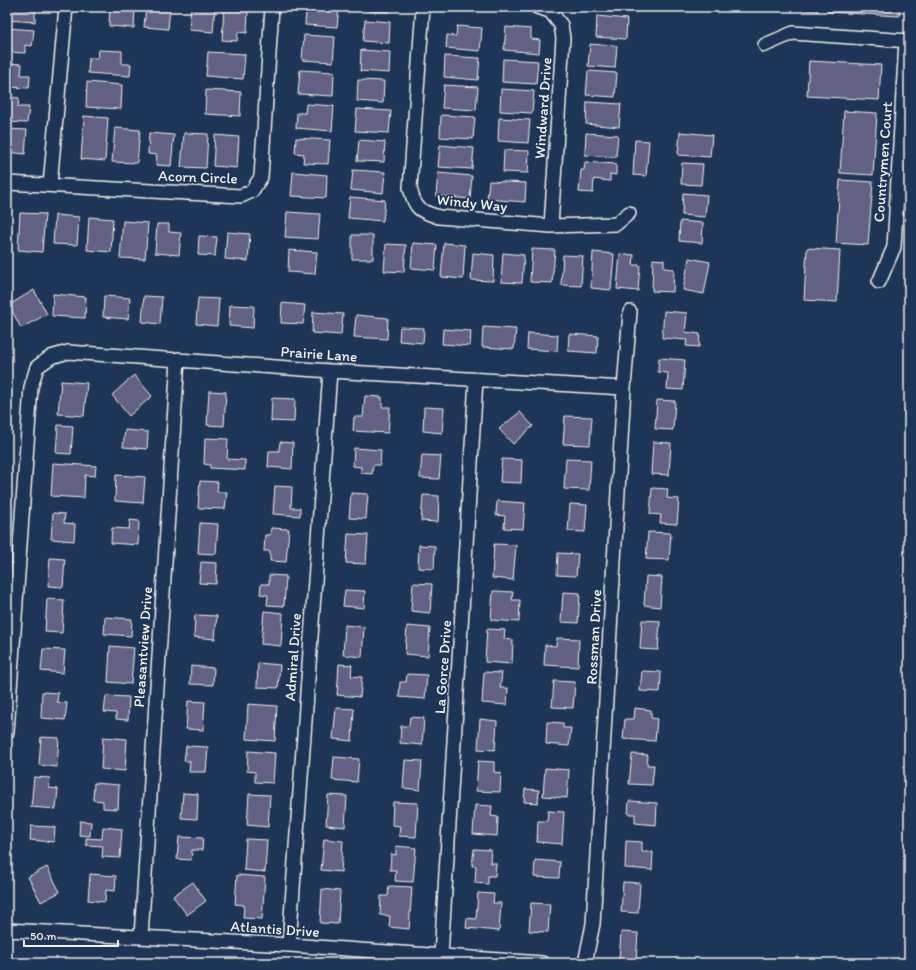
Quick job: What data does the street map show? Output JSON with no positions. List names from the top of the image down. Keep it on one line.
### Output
{"streets":{"street":["Windward Drive","Countrymen Court","Acorn Circle","Windy Way","Prairie Lane","Rossman Drive","Pleasantview Drive","Admiral Drive","La Gorce Drive","Atlantis Drive"]},"crossings":[["Windward Drive","Windy Way"],["Prairie Lane","Rossman Drive"],["Prairie Lane","Pleasantview Drive"],["Prairie Lane","Admiral Drive"],["Prairie Lane","La Gorce Drive"],["Pleasantview Drive","Atlantis Drive"],["Admiral Drive","Atlantis Drive"],["La Gorce Drive","Atlantis Drive"]],"scale_bar":"50 m"}
